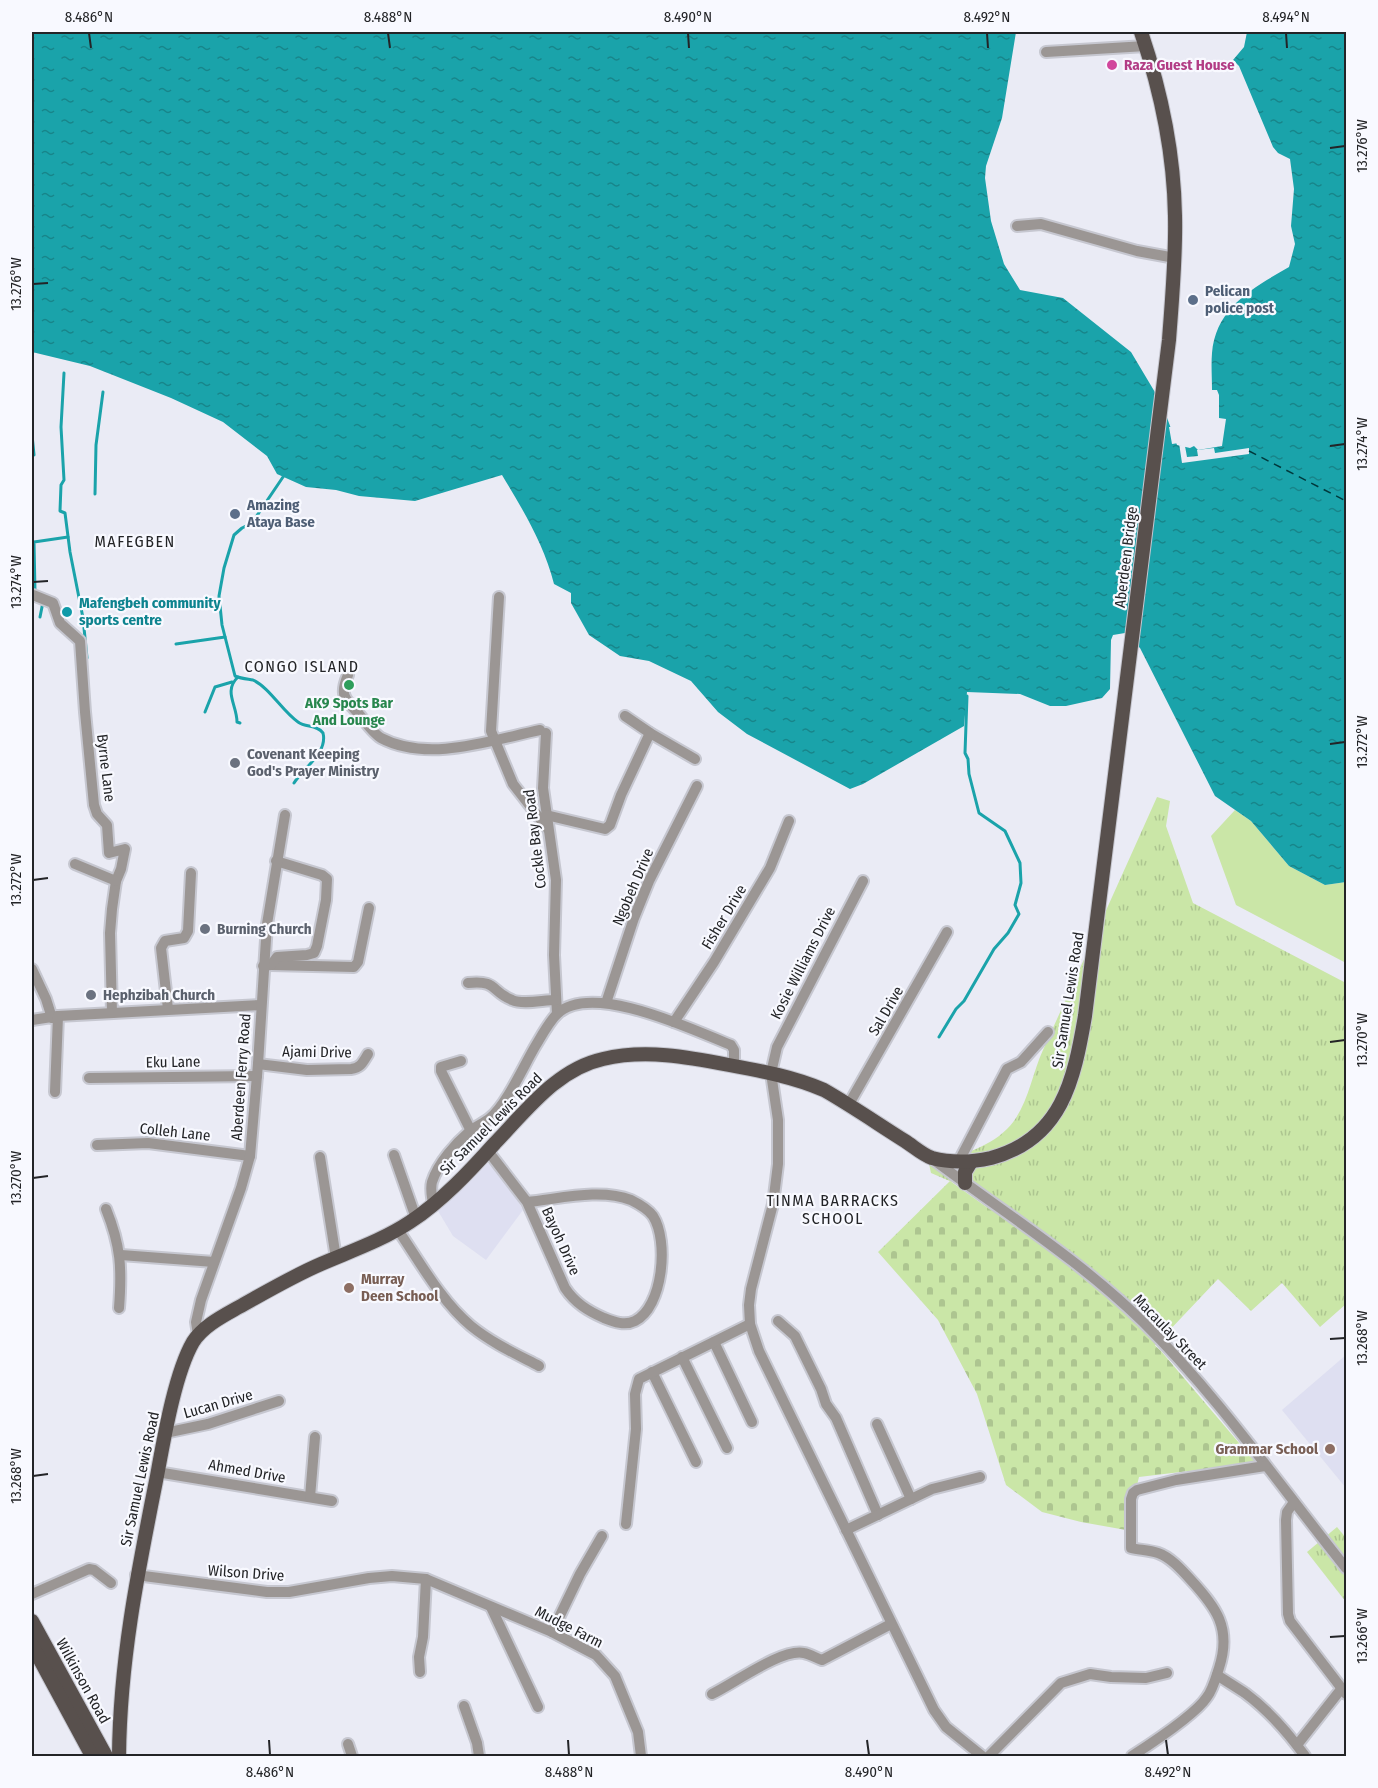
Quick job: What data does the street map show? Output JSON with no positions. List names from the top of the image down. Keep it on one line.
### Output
{"streets":{"main road":["Aberdeen Bridge","Sir Samuel Lewis Road","Wilkinson Road"],"street":["Byrne Lane","Cockle Bay Road","Ngobeh Drive","Fisher Drive","Kosie Williams Drive","Sal Drive","Ajami Drive","Eku Lane","Aberdeen Ferry Road","Colleh Lane","Bayoh Drive","Macaulay Street","Lucan Drive","Ahmed Drive","Wilson Drive","Mudge Farm"]},"crossings":[["Aberdeen Bridge","Sir Samuel Lewis Road"],["Kosie Williams Drive","Sir Samuel Lewis Road"],["Sir Samuel Lewis Road","Sal Drive"],["Sir Samuel Lewis Road","Aberdeen Ferry Road"],["Sir Samuel Lewis Road","Bayoh Drive"],["Sir Samuel Lewis Road","Macaulay Street"],["Sir Samuel Lewis Road","Lucan Drive"],["Sir Samuel Lewis Road","Ahmed Drive"],["Sir Samuel Lewis Road","Wilson Drive"],["Ajami Drive","Aberdeen Ferry Road"],["Eku Lane","Aberdeen Ferry Road"],["Aberdeen Ferry Road","Colleh Lane"],["Wilson Drive","Mudge Farm"]],"districts":["MAFEGBEN","CONGO ISLAND","TINMA BARRACKS SCHOOL"],"places":["Raza Guest House","Pelican police post","Amazing Ataya Base","Mafengbeh community sports centre","AK9 Spots Bar And Lounge","Covenant Keeping God's Prayer Ministry","Burning Church","Hephzibah Church","Murray Deen School","Grammar School"],"coordinates":["8.486°N","8.488°N","8.490°N","8.492°N","8.494°N","13.276°W","13.274°W","13.272°W","13.270°W","13.268°W","13.266°W"]}
